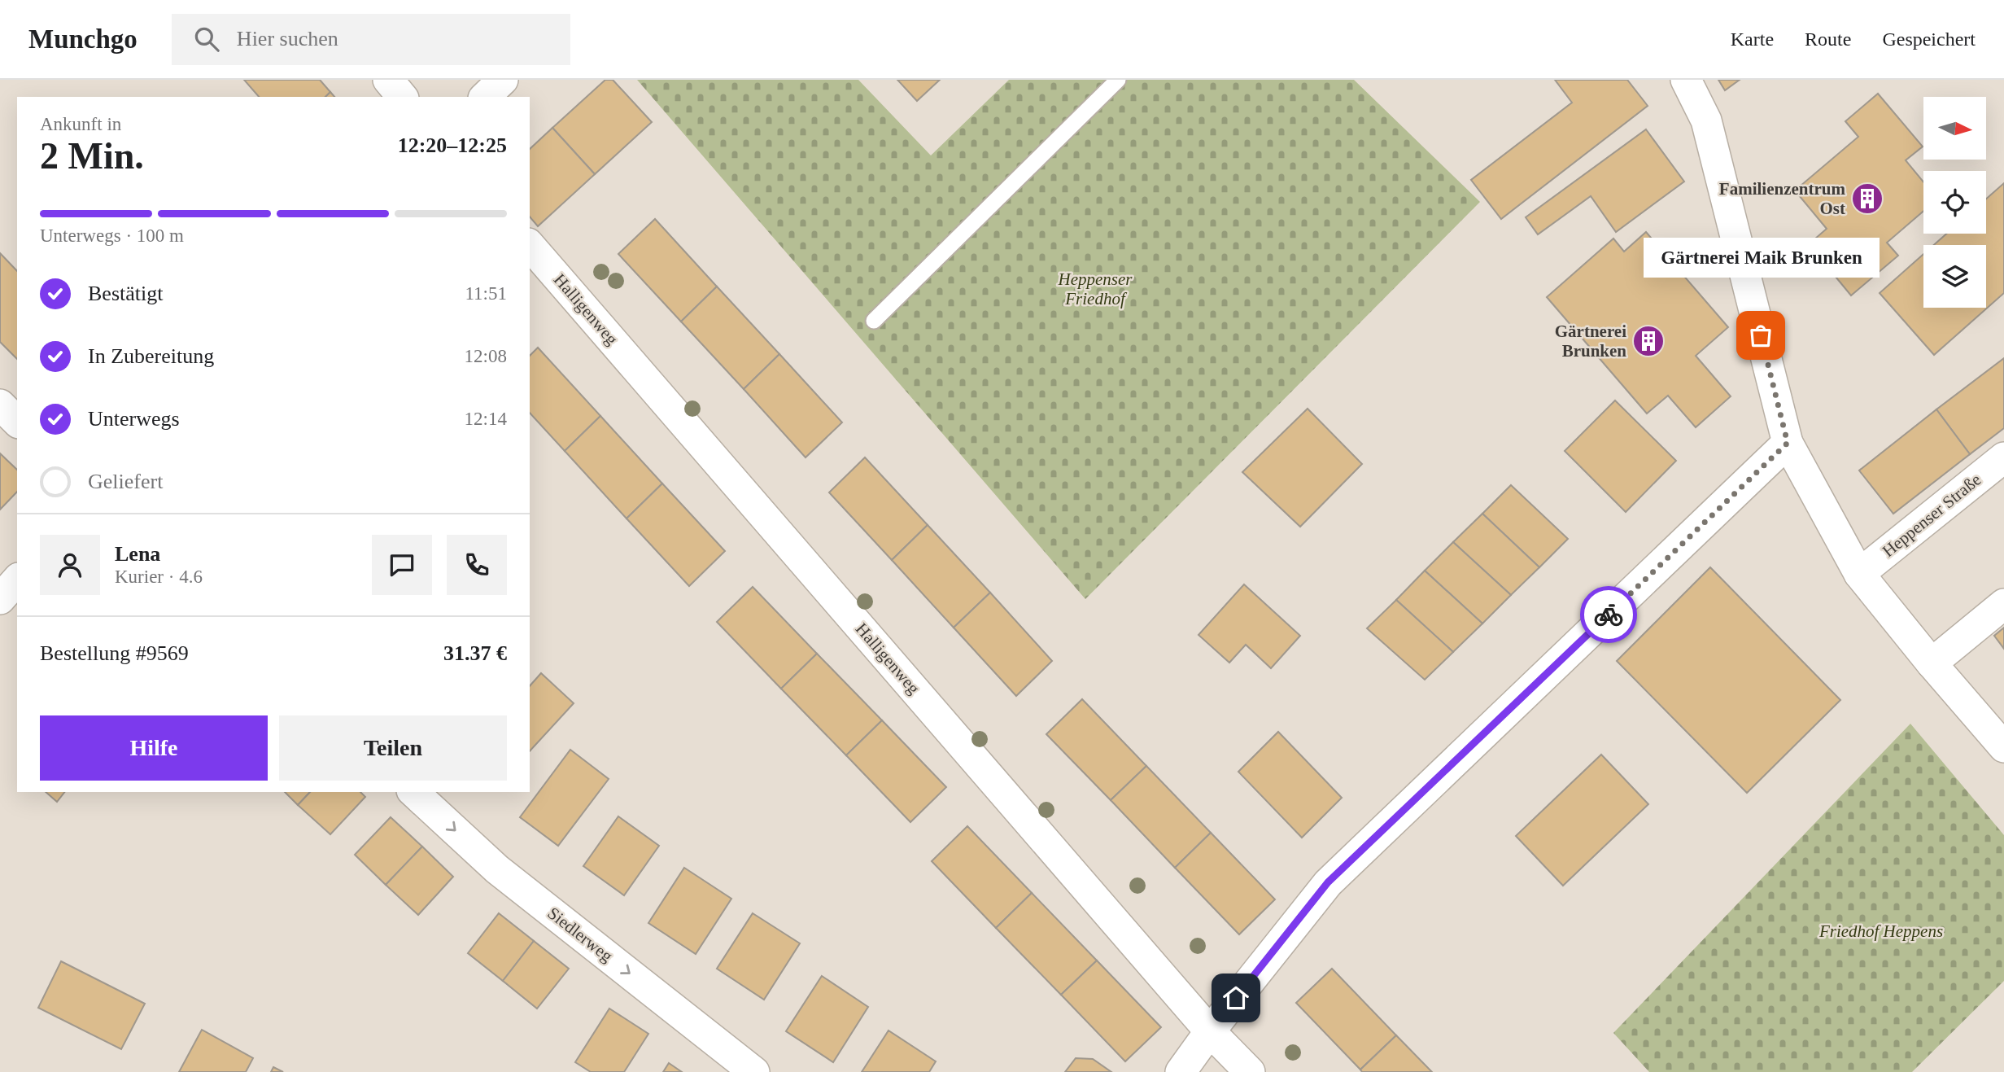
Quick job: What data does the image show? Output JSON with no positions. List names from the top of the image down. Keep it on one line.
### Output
{"streets":{"street":["Halligenweg","Heppenser Straße","Siedlerweg"]},"one_way":["Siedlerweg"],"parks":["Heppenser Friedhof","Friedhof Heppens"],"places":{"building":["Familienzentrum Ost","Gärtnerei Brunken"],"other":["Gärtnerei Maik Brunken"]},"north":"right","page":{"header":"Munchgo","search":"Hier suchen","nav":["Karte","Route","Gespeichert"],"heading":["2 Min.","Ankunft in","12:20–12:25"],"panel":["Lena","Kurier · 4.6","Bestellung #9569","31.37 €"],"bar":"Unterwegs · 100 m","bubble":"Gärtnerei Maik Brunken","list":[["Bestätigt","11:51"],["In Zubereitung","12:08"],["Unterwegs","12:14"],"Geliefert"],"buttons":["Hilfe","Teilen"]}}
